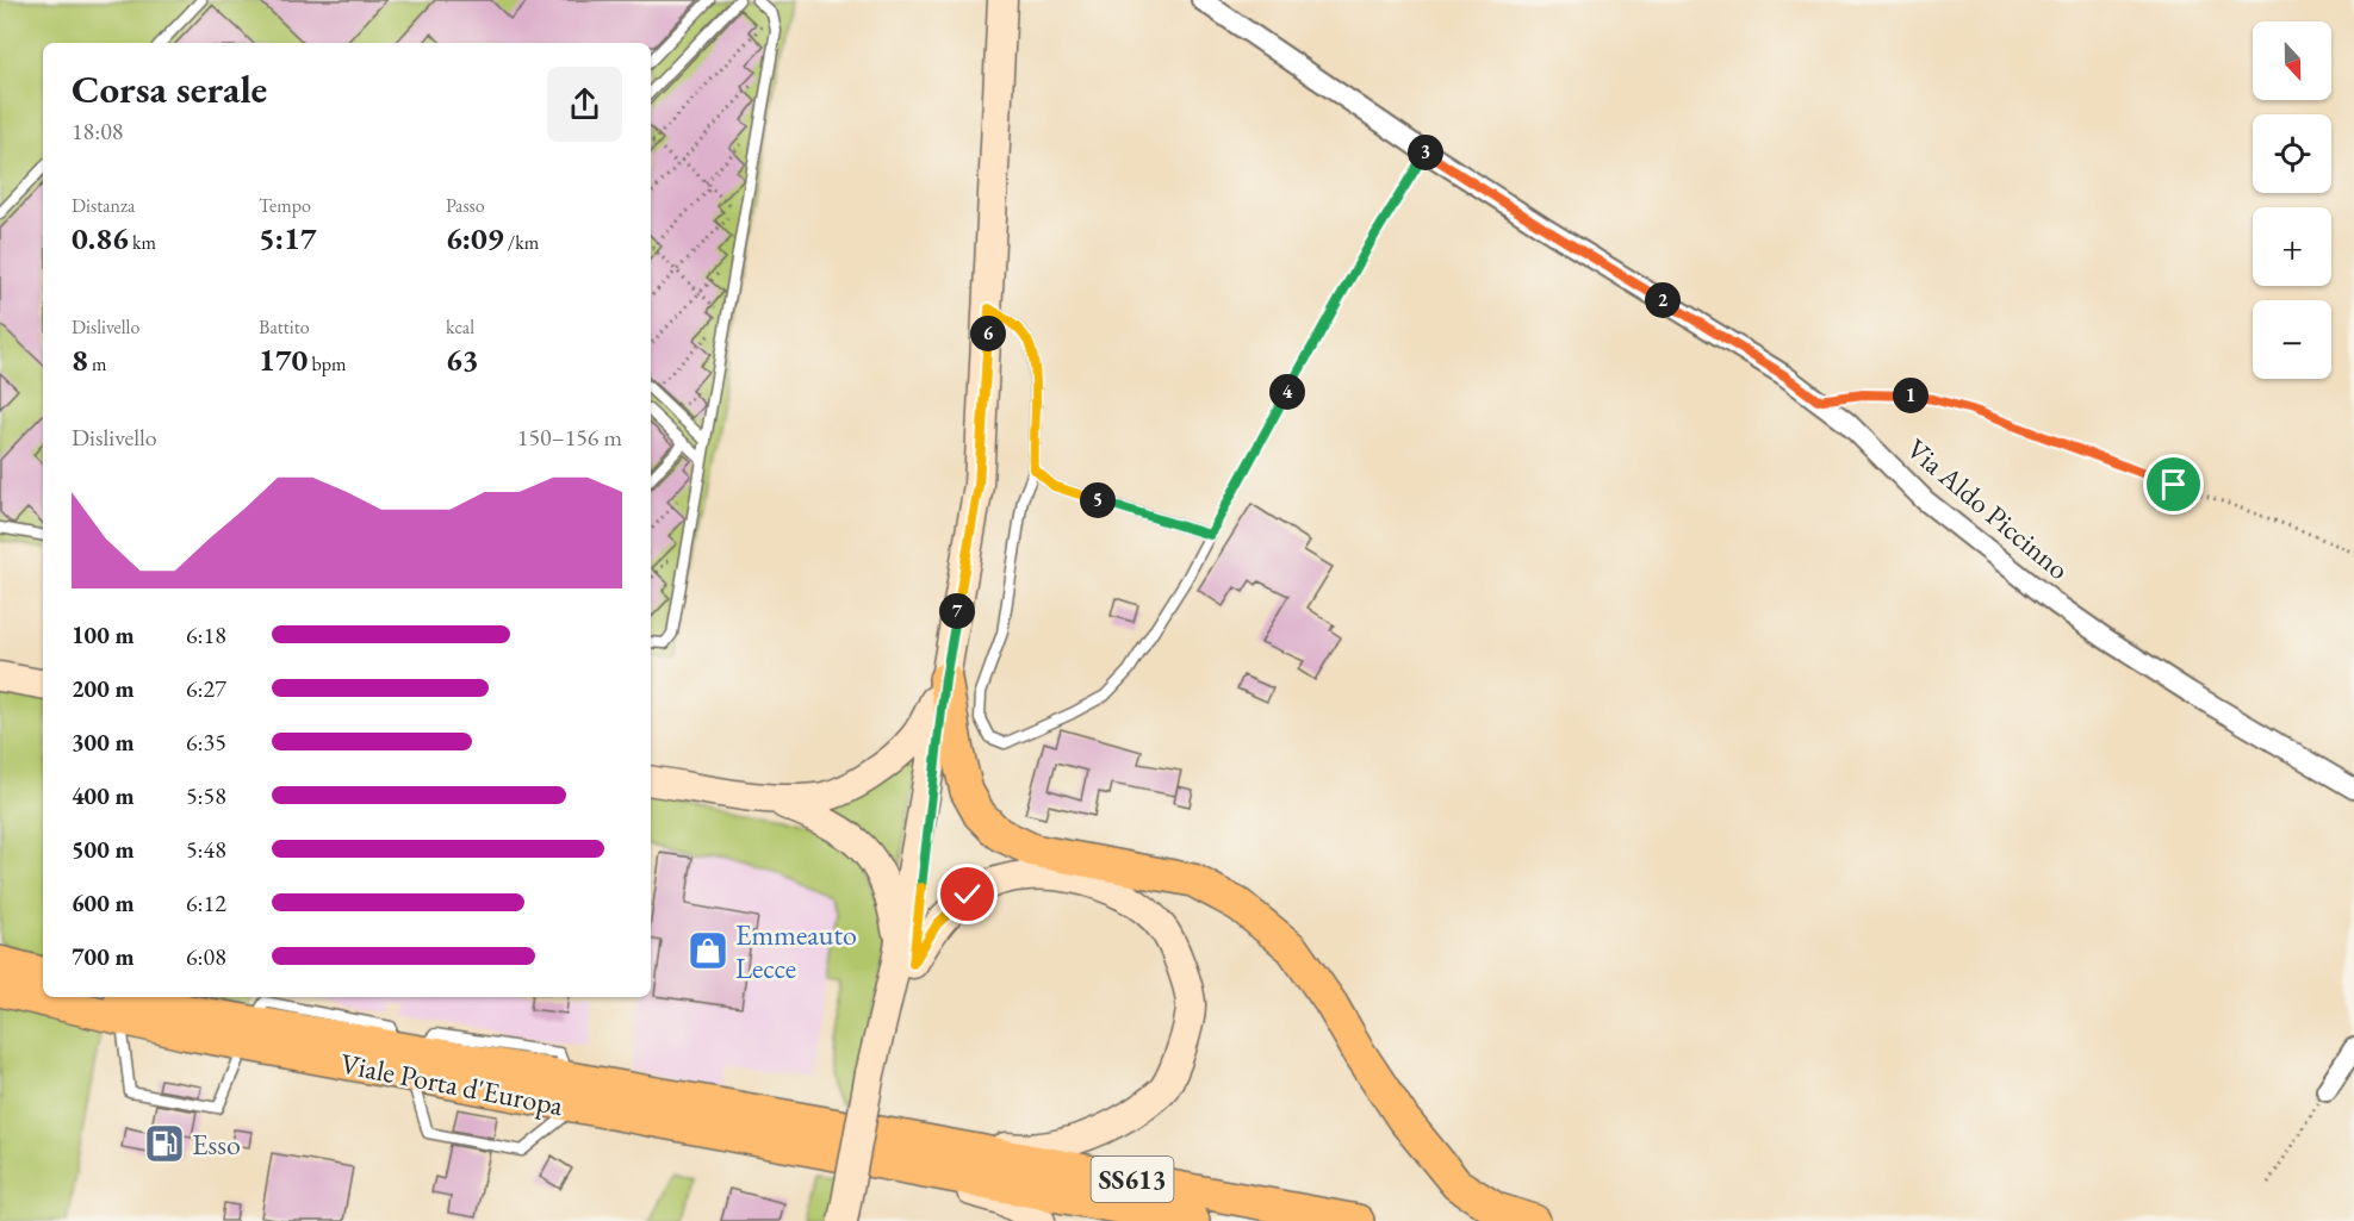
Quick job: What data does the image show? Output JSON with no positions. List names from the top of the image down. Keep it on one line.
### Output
{"streets":{"highway":["Viale Porta d'Europa","SS613"],"street":["Via Aldo Piccinno"]},"crossings":[["Viale Porta d'Europa","SS613"]],"places":{"shop":["Emmeauto Lecce"],"fuel station":["Esso"]},"north":"bottom","page":{"map_buttons":["+","−"],"heading":["Corsa serale","18:08"],"pins":["3","2","6","4","1","5","7"],"stats":[["Distanza","0.86 km"],["Tempo","5:17"],["Passo","6:09 /km"],["Dislivello","8 m"],["Battito","170 bpm"],["kcal","63"]],"chart":["Dislivello","150–156 m"],"list":[{"name":"100 m","note":"6:18"},{"name":"200 m","note":"6:27"},{"name":"300 m","note":"6:35"},{"name":"400 m","note":"5:58"},{"name":"500 m","note":"5:48"},{"name":"600 m","note":"6:12"},{"name":"700 m","note":"6:08"}]}}
